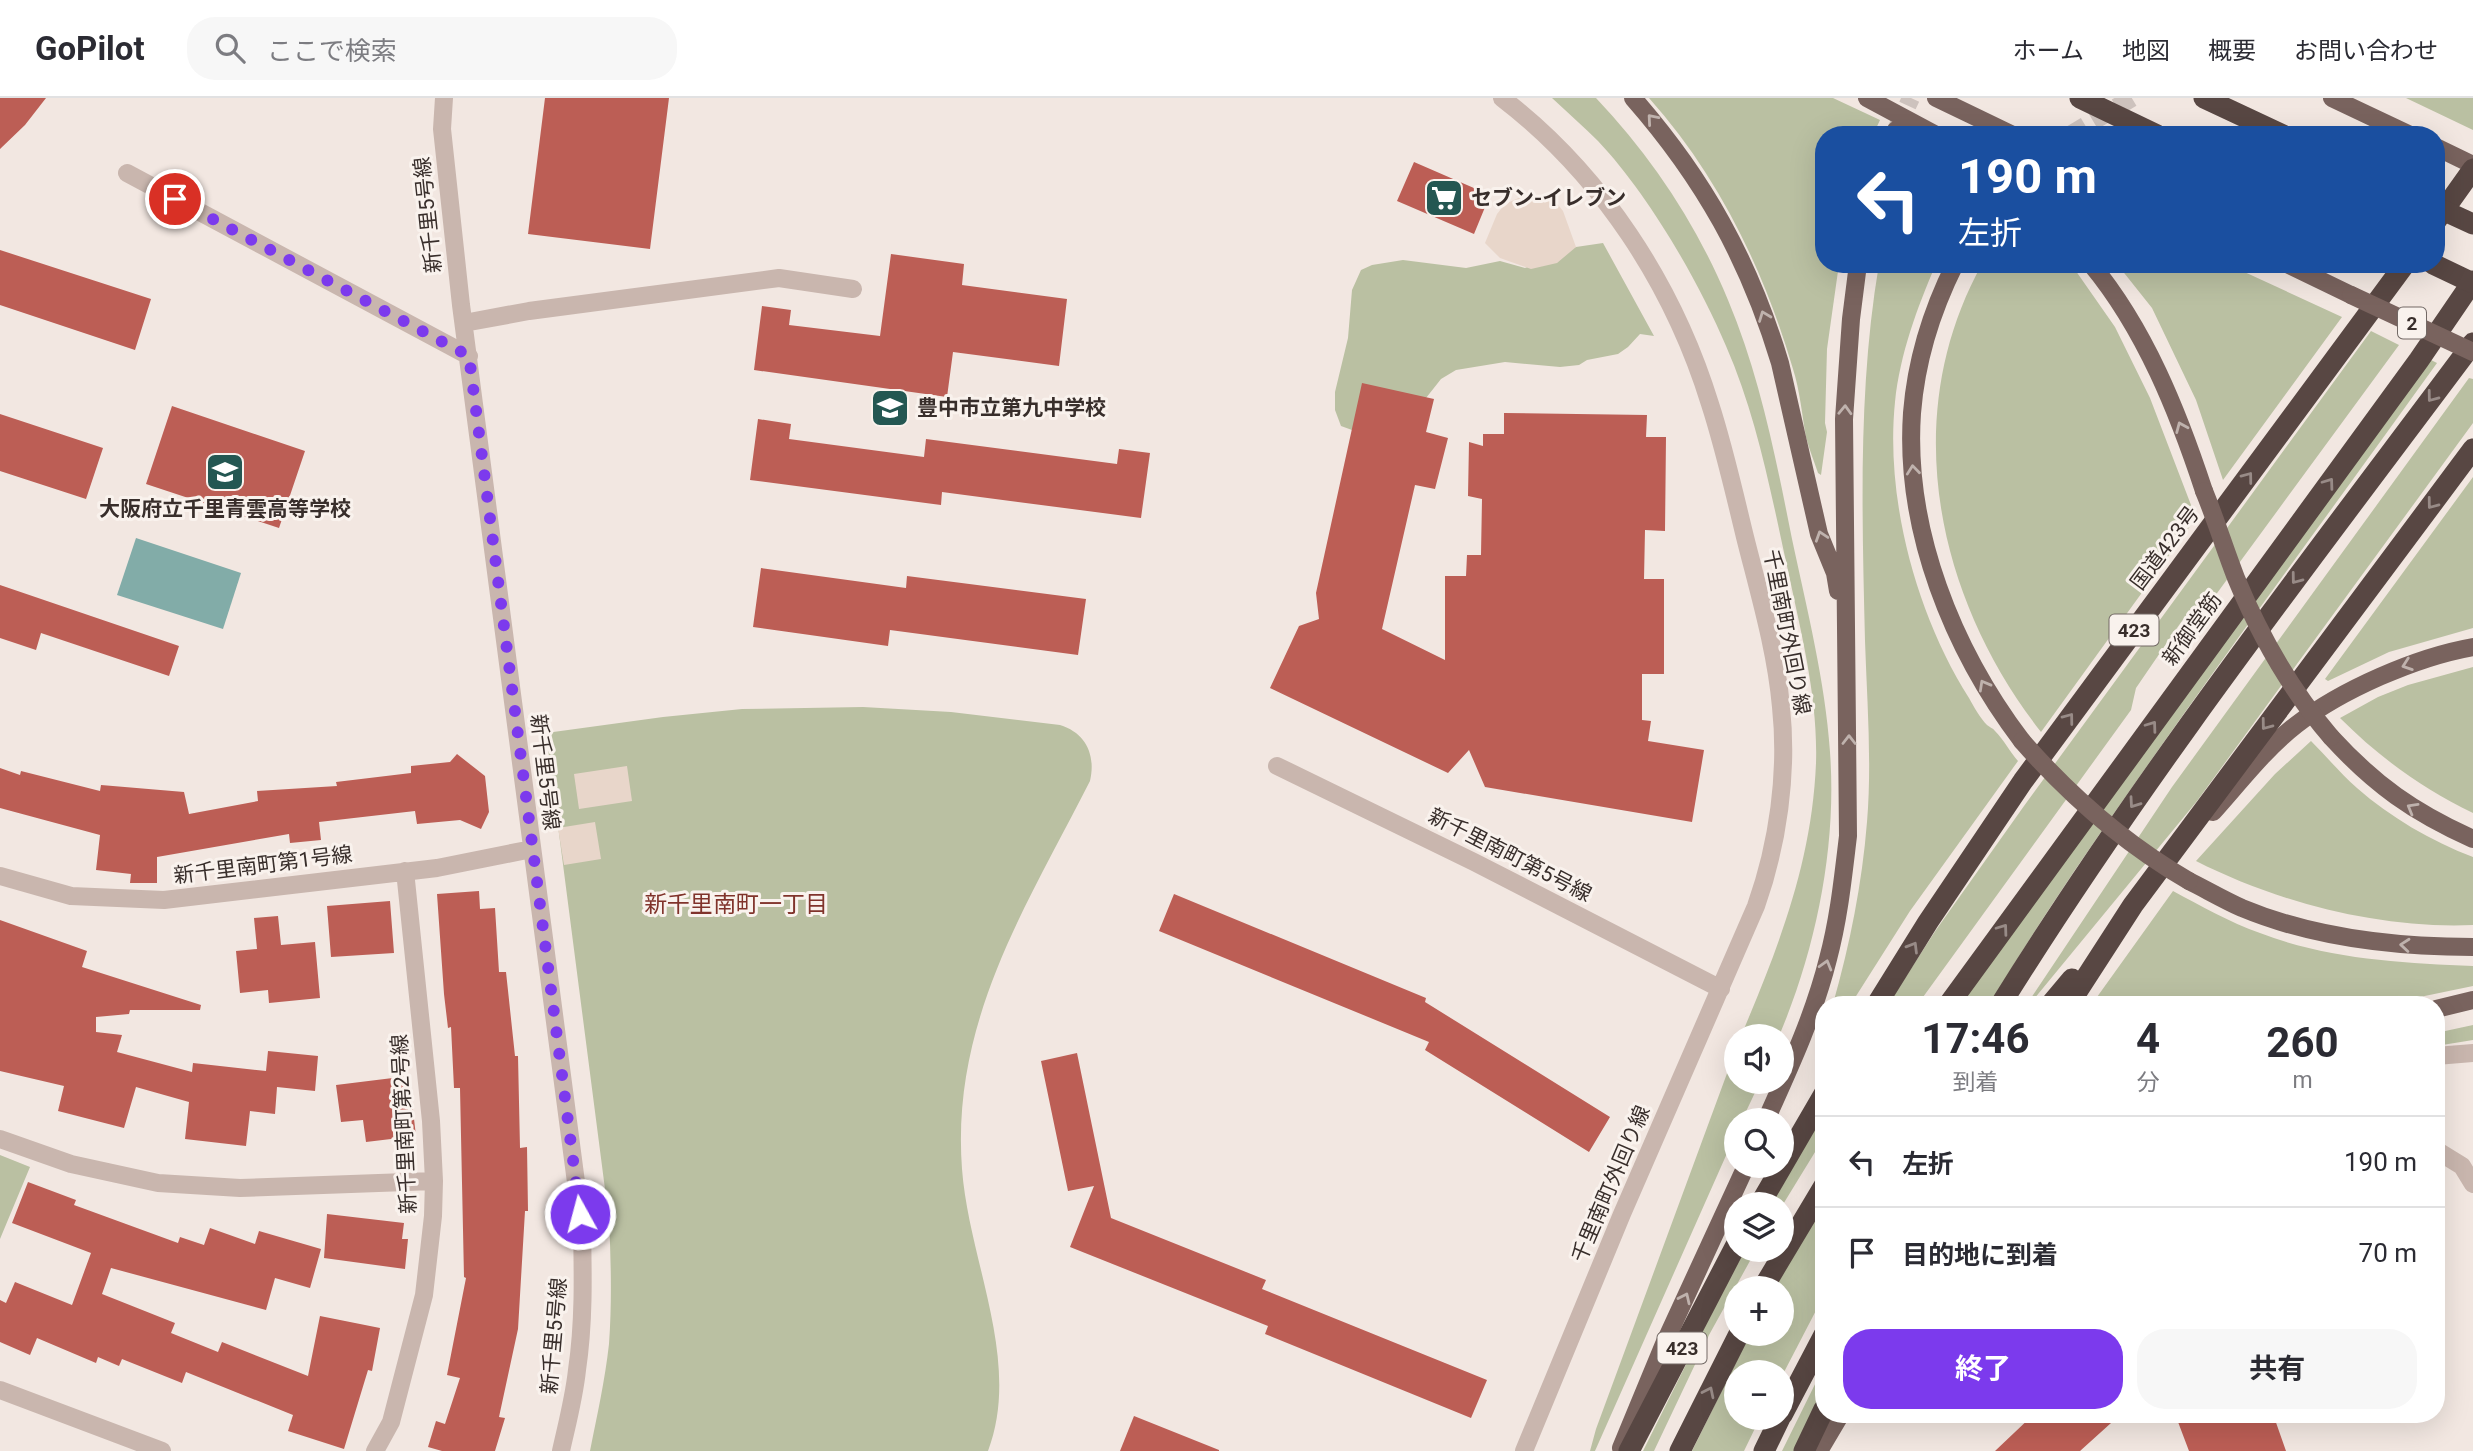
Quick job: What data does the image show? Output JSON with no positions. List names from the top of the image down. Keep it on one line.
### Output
{"streets":{"highway":["国道423号","新御堂筋","423"],"main road":["2"],"street":["新千里5号線","千里南町外回り線","新千里南町第5号線","新千里南町第1号線","新千里南町第2号線"]},"crossings":[["新千里5号線","新千里南町第1号線"],["千里南町外回り線","新千里南町第5号線"],["新千里南町第1号線","新千里南町第2号線"]],"districts":["新千里南町一丁目"],"places":{"supermarket":["セブン-イレブン"],"school or university":["豊中市立第九中学校","大阪府立千里青雲高等学校"]},"page":{"header":"GoPilot","search":"ここで検索","nav":["ホーム","地図","概要","お問い合わせ"],"turn":["190 m","左折"],"eta":["17:46","到着","4","分","260","m"],"map_buttons":["+","−"],"list":[{"name":"左折","value":"190 m"},{"name":"目的地に到着","value":"70 m"}],"buttons":["終了","共有"]}}
